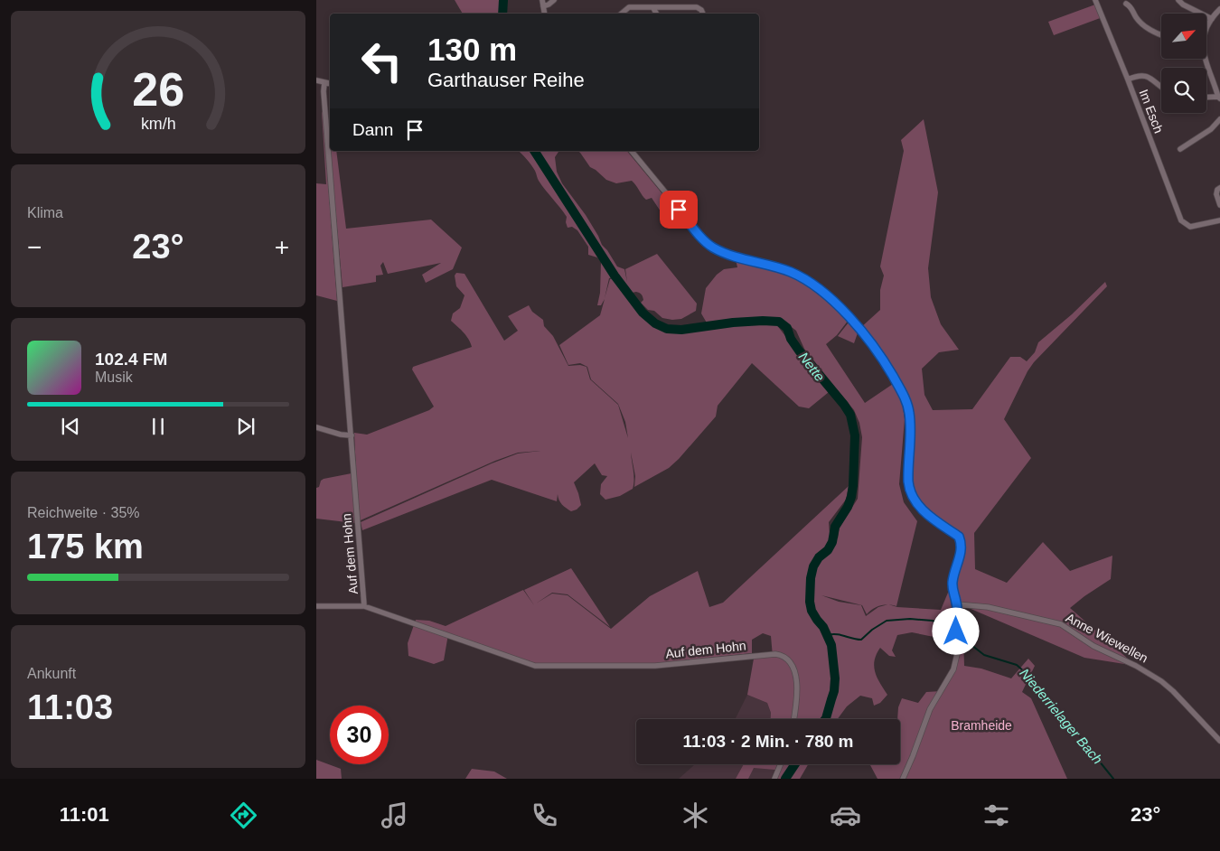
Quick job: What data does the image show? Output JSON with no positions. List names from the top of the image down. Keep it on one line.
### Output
{"streets":{"street":["Im Esch","Auf dem Hohn","Anne Wiewellen"]},"water":["Nette","Niederrielager Bach"],"parks":["Bramheide"],"north":"top right","page":{"turn":["130 m","Garthauser Reihe"],"then":"Dann","tile":["Klima",["Reichweite · 35%","175 km"],["Ankunft","11:03"]],"heat":["−","23°","+"],"song":["102.4 FM","Musik"],"limit":"30","trip":"11:03 · 2 Min. · 780 m","tabs":["11:01","23°"],"gauge":["26","km/h"]}}
